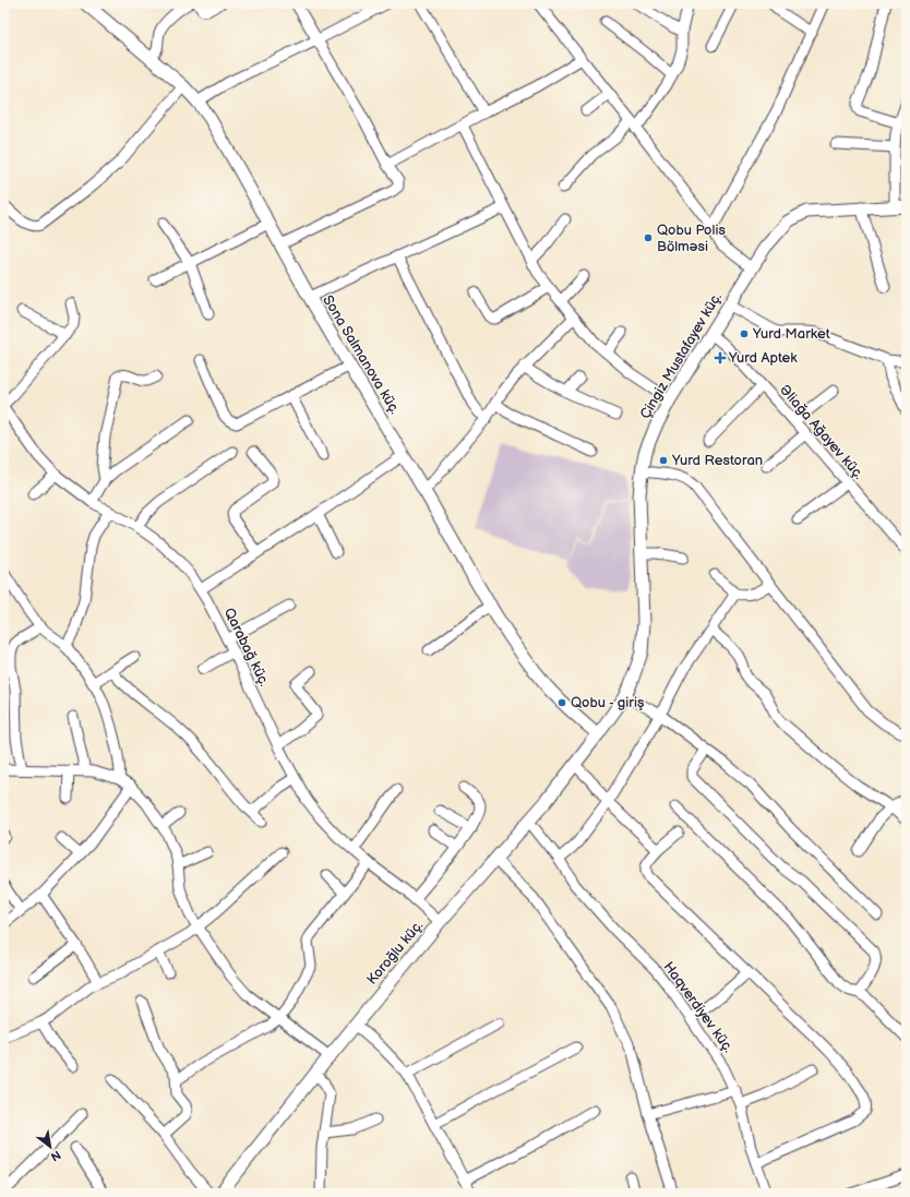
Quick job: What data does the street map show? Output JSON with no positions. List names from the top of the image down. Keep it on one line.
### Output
{"streets":{"street":["Sona Salmanova küç.","Çingiz Mustafayev küç.","Əliağa Ağayev küç.","Qarabağ küç.","Koroğlu küç.","Haqverdiyev küç."]},"crossings":[["Sona Salmanova küç.","Çingiz Mustafayev küç."],["Sona Salmanova küç.","Koroğlu küç."],["Çingiz Mustafayev küç.","Əliağa Ağayev küç."],["Çingiz Mustafayev küç.","Koroğlu küç."],["Qarabağ küç.","Koroğlu küç."],["Koroğlu küç.","Haqverdiyev küç."]],"places":{"other":["Qobu Polis Bölməsi","Yurd Market","Yurd Restoran","Qobu - giriş"],"health":["Yurd Aptek"]},"north":"bottom right"}
